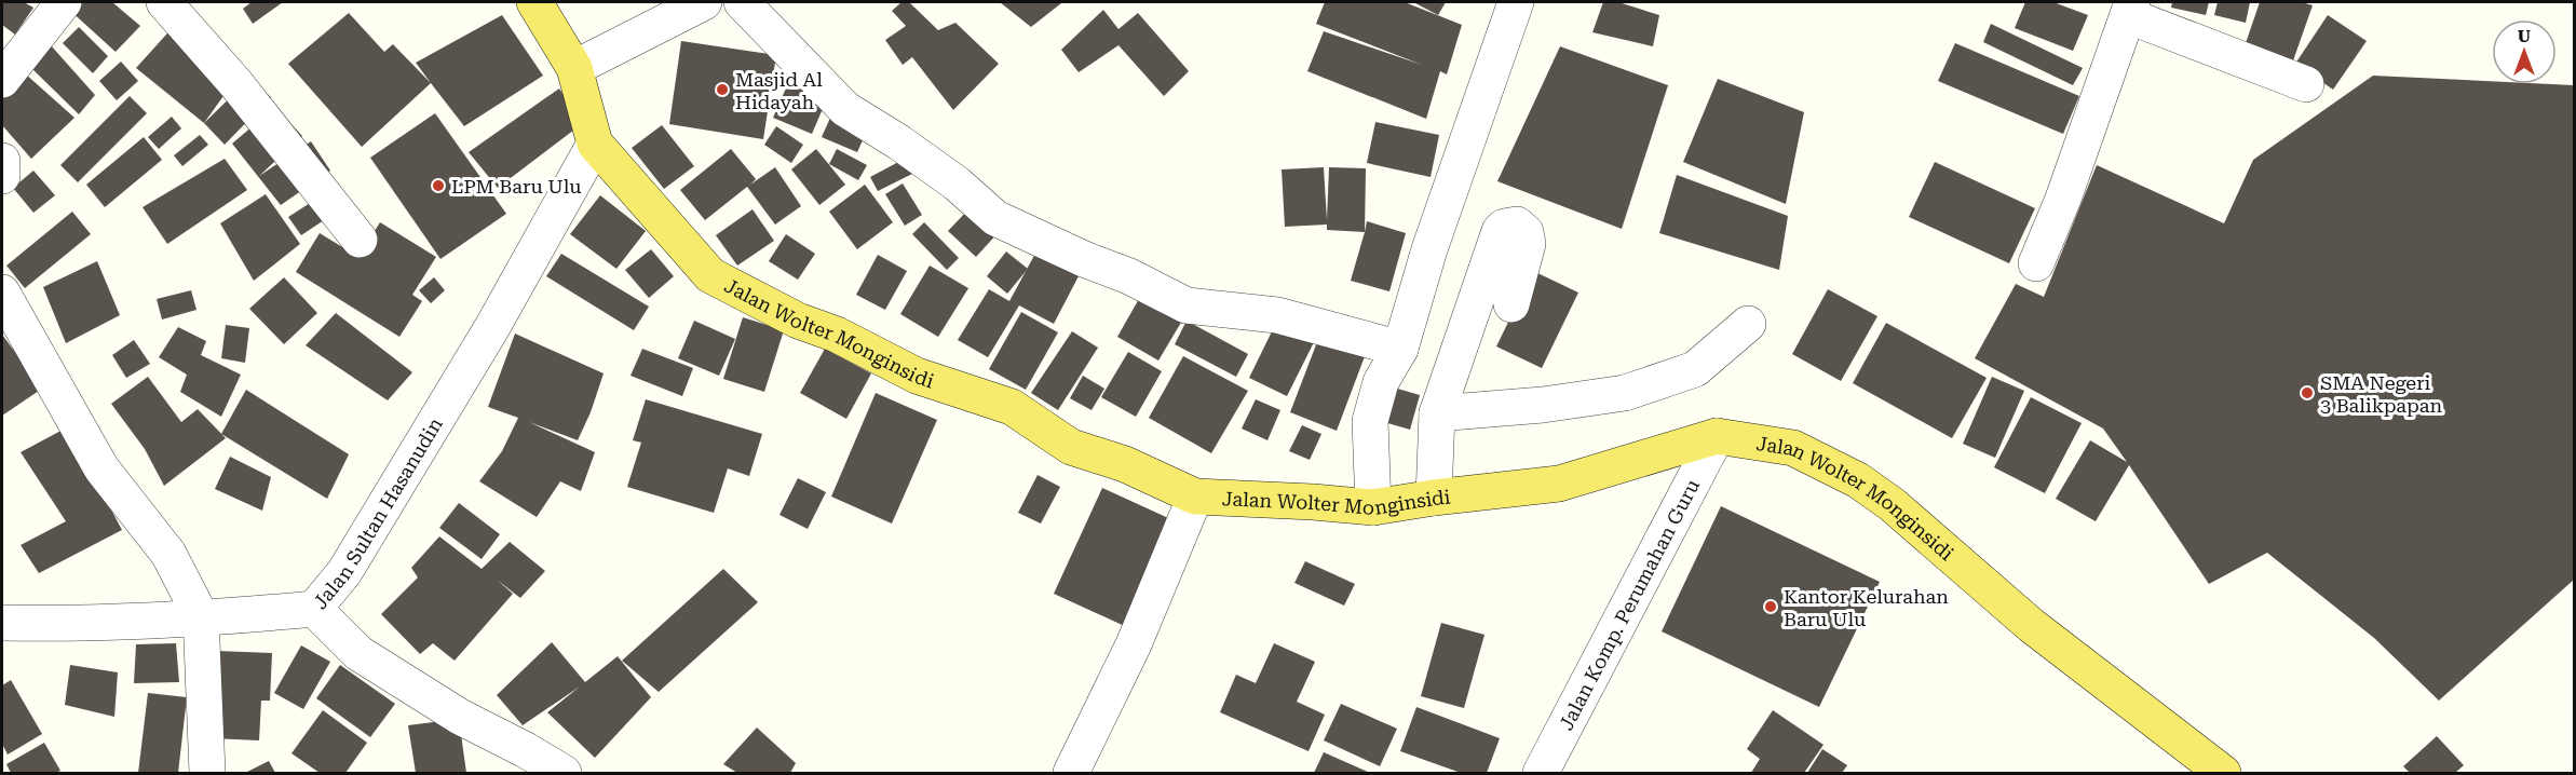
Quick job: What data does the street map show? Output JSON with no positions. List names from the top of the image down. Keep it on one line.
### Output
{"streets":{"main road":["Jalan Wolter Monginsidi"],"street":["Jalan Sultan Hasanudin","Jalan Komp. Perumahan Guru"]},"crossings":[["Jalan Wolter Monginsidi","Jalan Sultan Hasanudin"],["Jalan Wolter Monginsidi","Jalan Komp. Perumahan Guru"]],"places":["Masjid Al Hidayah","LPM Baru Ulu","SMA Negeri 3 Balikpapan","Kantor Kelurahan Baru Ulu"],"north":"top"}
